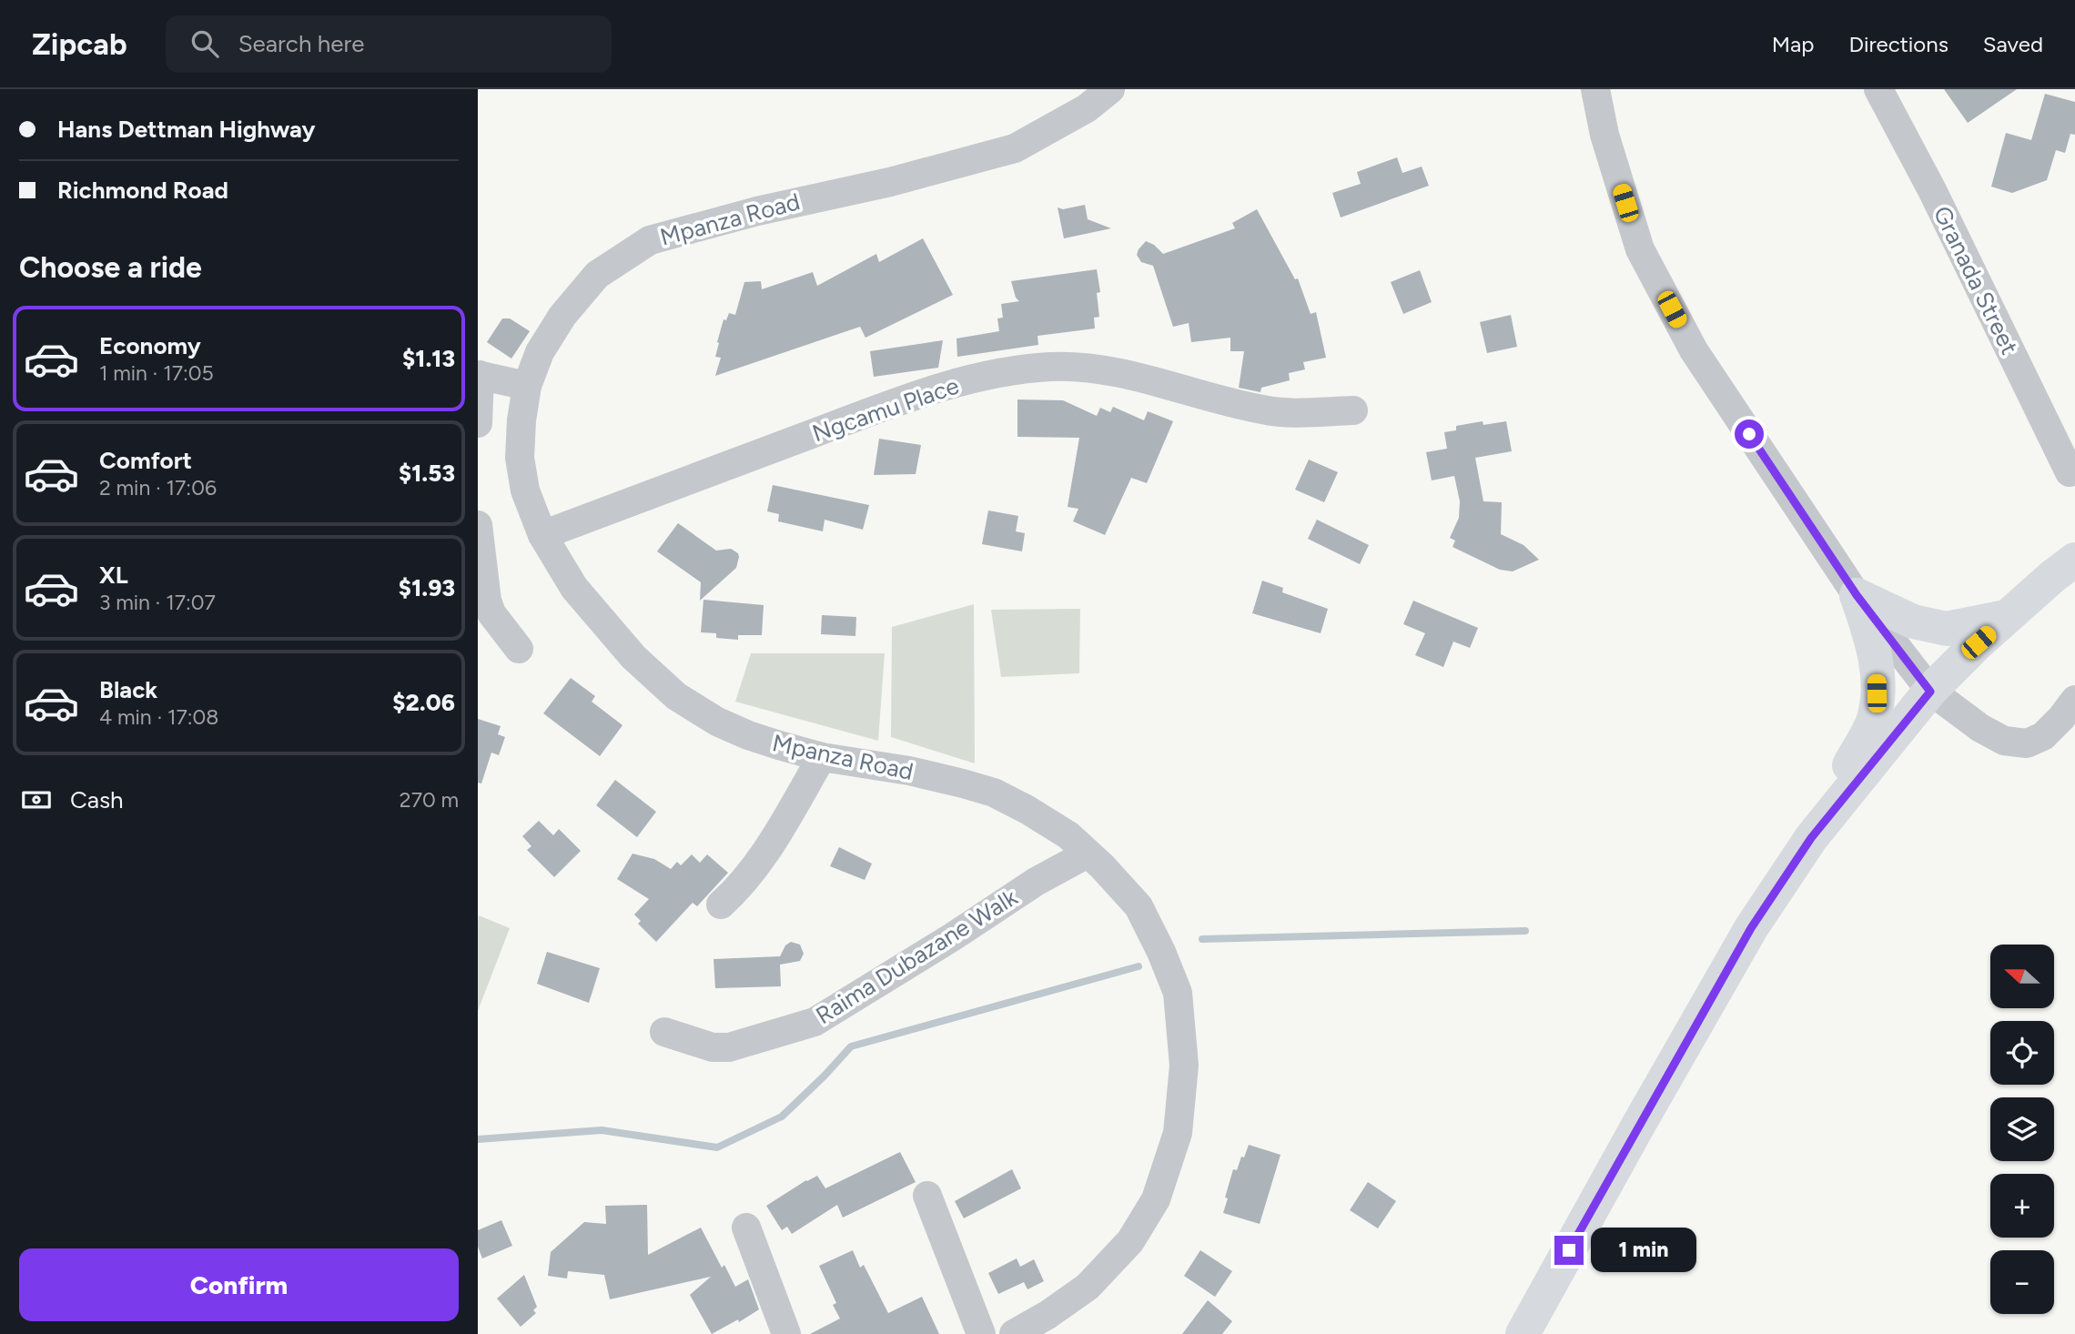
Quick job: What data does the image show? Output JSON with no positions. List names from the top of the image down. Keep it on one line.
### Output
{"streets":{"street":["Mpanza Road","Granada Street","Ngcamu Place","Raima Dubazane Walk"]},"crossings":[["Mpanza Road","Ngcamu Place"],["Mpanza Road","Raima Dubazane Walk"]],"north":"left","page":{"header":"Zipcab","search":"Search here","nav":["Map","Directions","Saved"],"banner":["Hans Dettman Highway","Richmond Road"],"heading":"Choose a ride","list":[{"name":"Economy","note":"1 min · 17:05","value":"$1.13"},{"name":"Comfort","note":"2 min · 17:06","value":"$1.53"},{"name":"XL","note":"3 min · 17:07","value":"$1.93"},{"name":"Black","note":"4 min · 17:08","value":"$2.06"}],"pay":["Cash","270 m"],"map_buttons":["+","−"],"bubble":"1 min","buttons":"Confirm"}}
